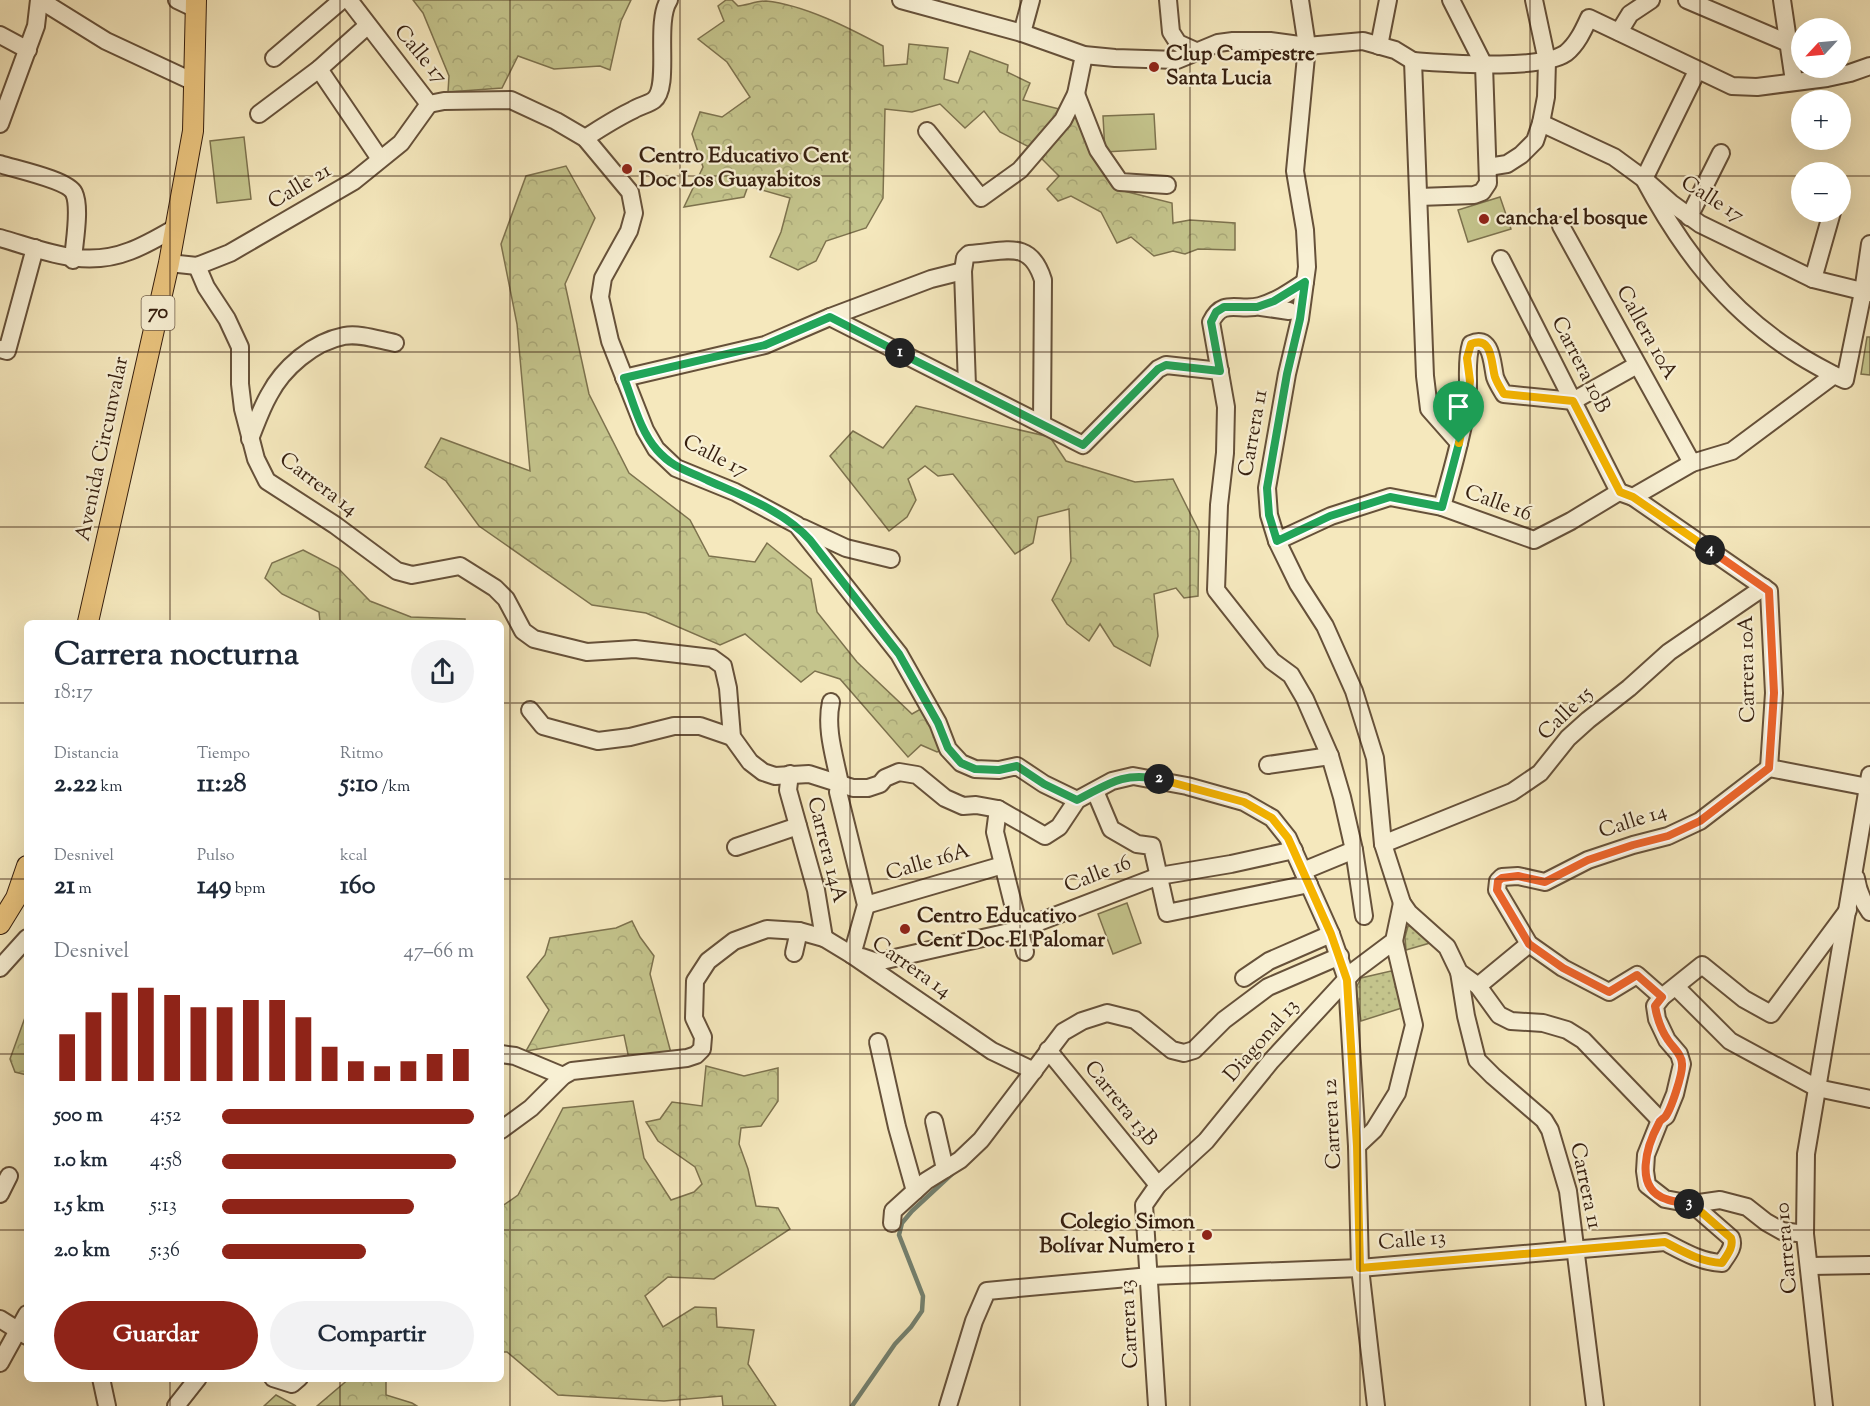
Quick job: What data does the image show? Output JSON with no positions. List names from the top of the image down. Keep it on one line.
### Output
{"streets":{"main road":["70","Avenida Circunvalar"],"street":["Calle 17","Calle 21","Callera 10A","Carrera 10B","Carrera 11","Carrera 14","Calle 16","Carrera 10A","Calle 15","Calle 14","Carrera 14A","Calle 16A","Diagonal 13","Carrera 13B","Carrera 12","Calle 13","Carrera 10","Carrera 13"]},"crossings":[["Calle 17","Calle 21"],["Calle 21","Avenida Circunvalar"],["Calle 21","Carrera 14"],["Carrera 10B","Calle 16"],["Carrera 10B","Carrera 10A"],["Carrera 11","Calle 16"],["Carrera 11","Calle 15"],["Carrera 11","Calle 13"],["Carrera 14","Calle 16"],["Carrera 14","Calle 16A"],["Calle 16","Carrera 10A"],["Calle 16","Carrera 12"],["Carrera 10A","Calle 15"],["Carrera 10A","Calle 14"],["Diagonal 13","Carrera 13B"],["Diagonal 13","Carrera 12"],["Diagonal 13","Carrera 13"],["Carrera 12","Calle 13"],["Calle 13","Carrera 13"]],"places":["Clup Campestre Santa Lucia","Centro Educativo Cent Doc Los Guayabitos","cancha el bosque","Centro Educativo Cent Doc El Palomar","Colegio Simon Bolívar Numero 1"],"north":"bottom left","page":{"map_buttons":["+","−"],"pins":["1","4","2","3"],"heading":["Carrera nocturna","18:17"],"stats":[["Distancia","2.22 km"],["Tiempo","11:28"],["Ritmo","5:10 /km"],["Desnivel","21 m"],["Pulso","149 bpm"],["kcal","160"]],"chart":["Desnivel","47–66 m"],"list":[{"name":"500 m","note":"4:52"},{"name":"1.0 km","note":"4:58"},{"name":"1.5 km","note":"5:13"},{"name":"2.0 km","note":"5:36"}],"buttons":["Guardar","Compartir"]}}
